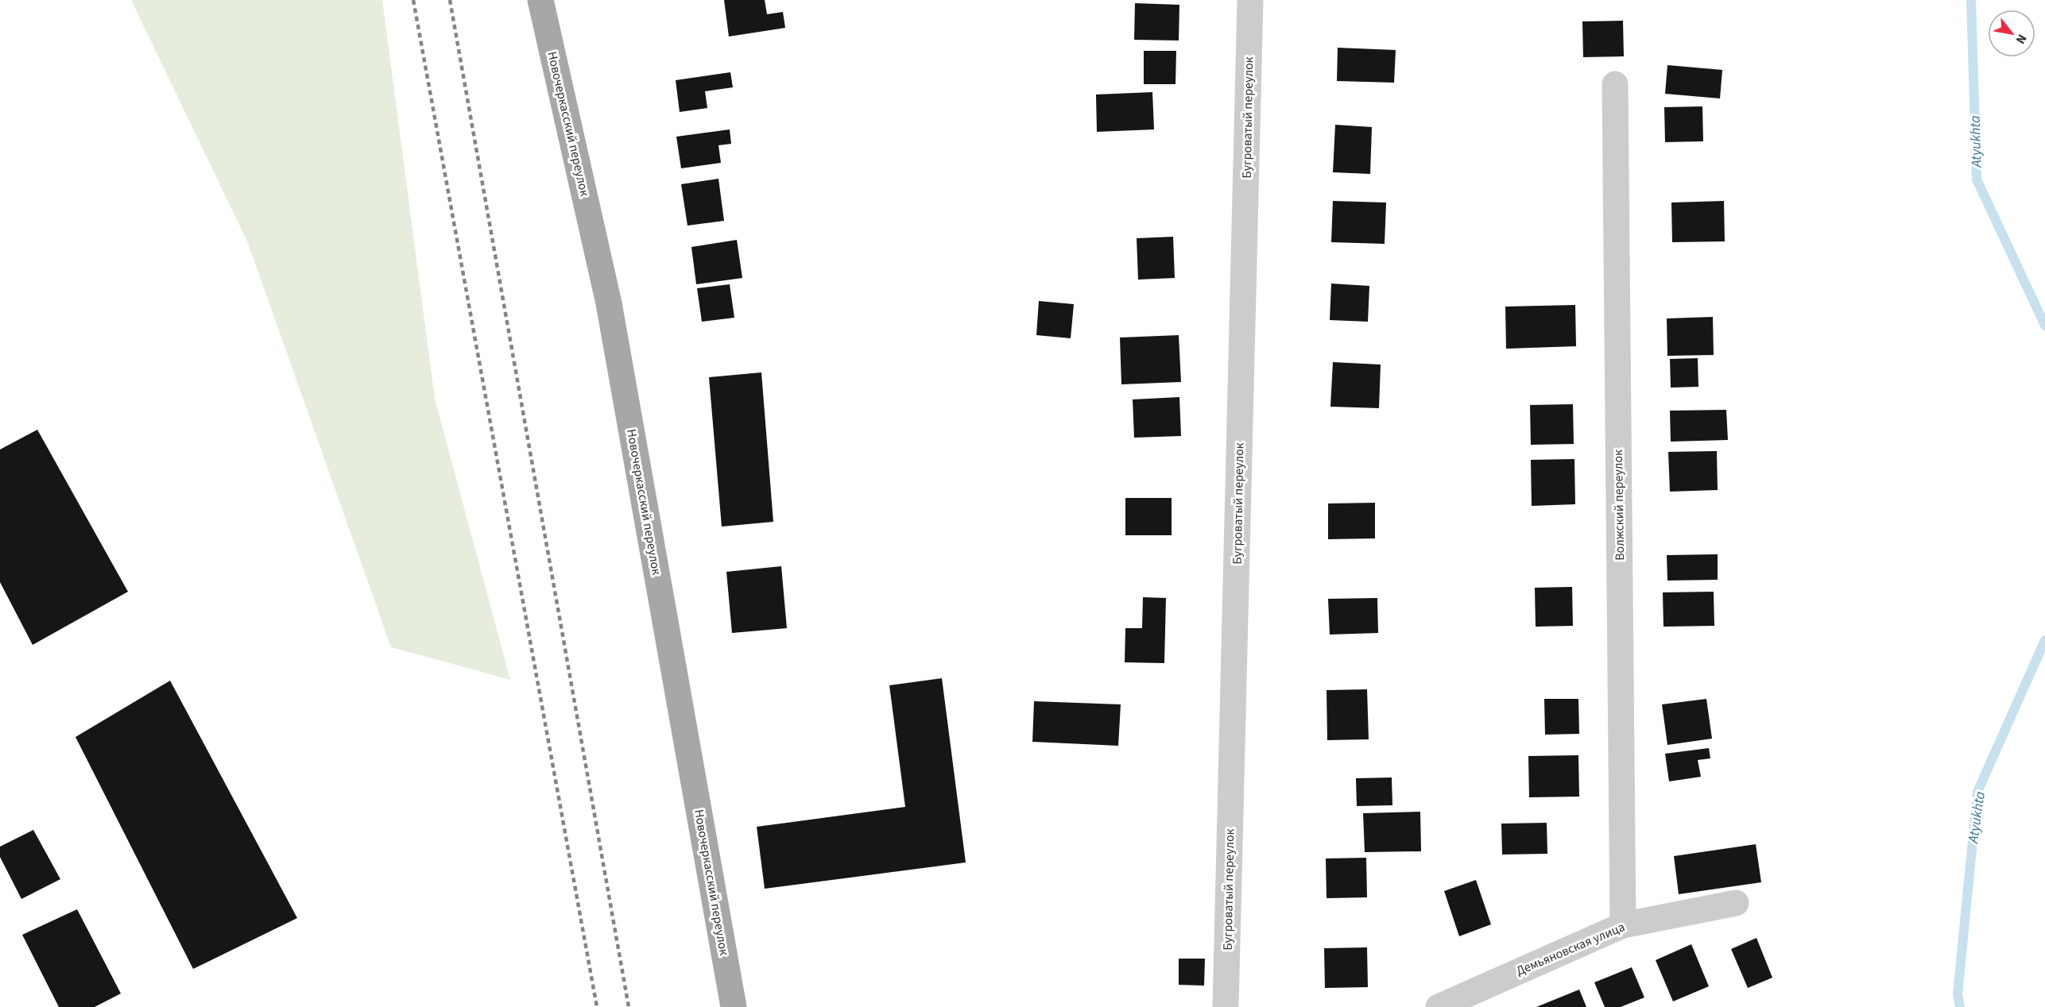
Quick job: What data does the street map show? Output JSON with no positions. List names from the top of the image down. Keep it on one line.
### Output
{"streets":{"main road":["Новочеркасский переулок"],"street":["Бугроватый переулок","Волжский переулок","Демьяновская улица"]},"crossings":[["Волжский переулок","Демьяновская улица"]],"water":["Atyukhta"],"north":"bottom right"}
